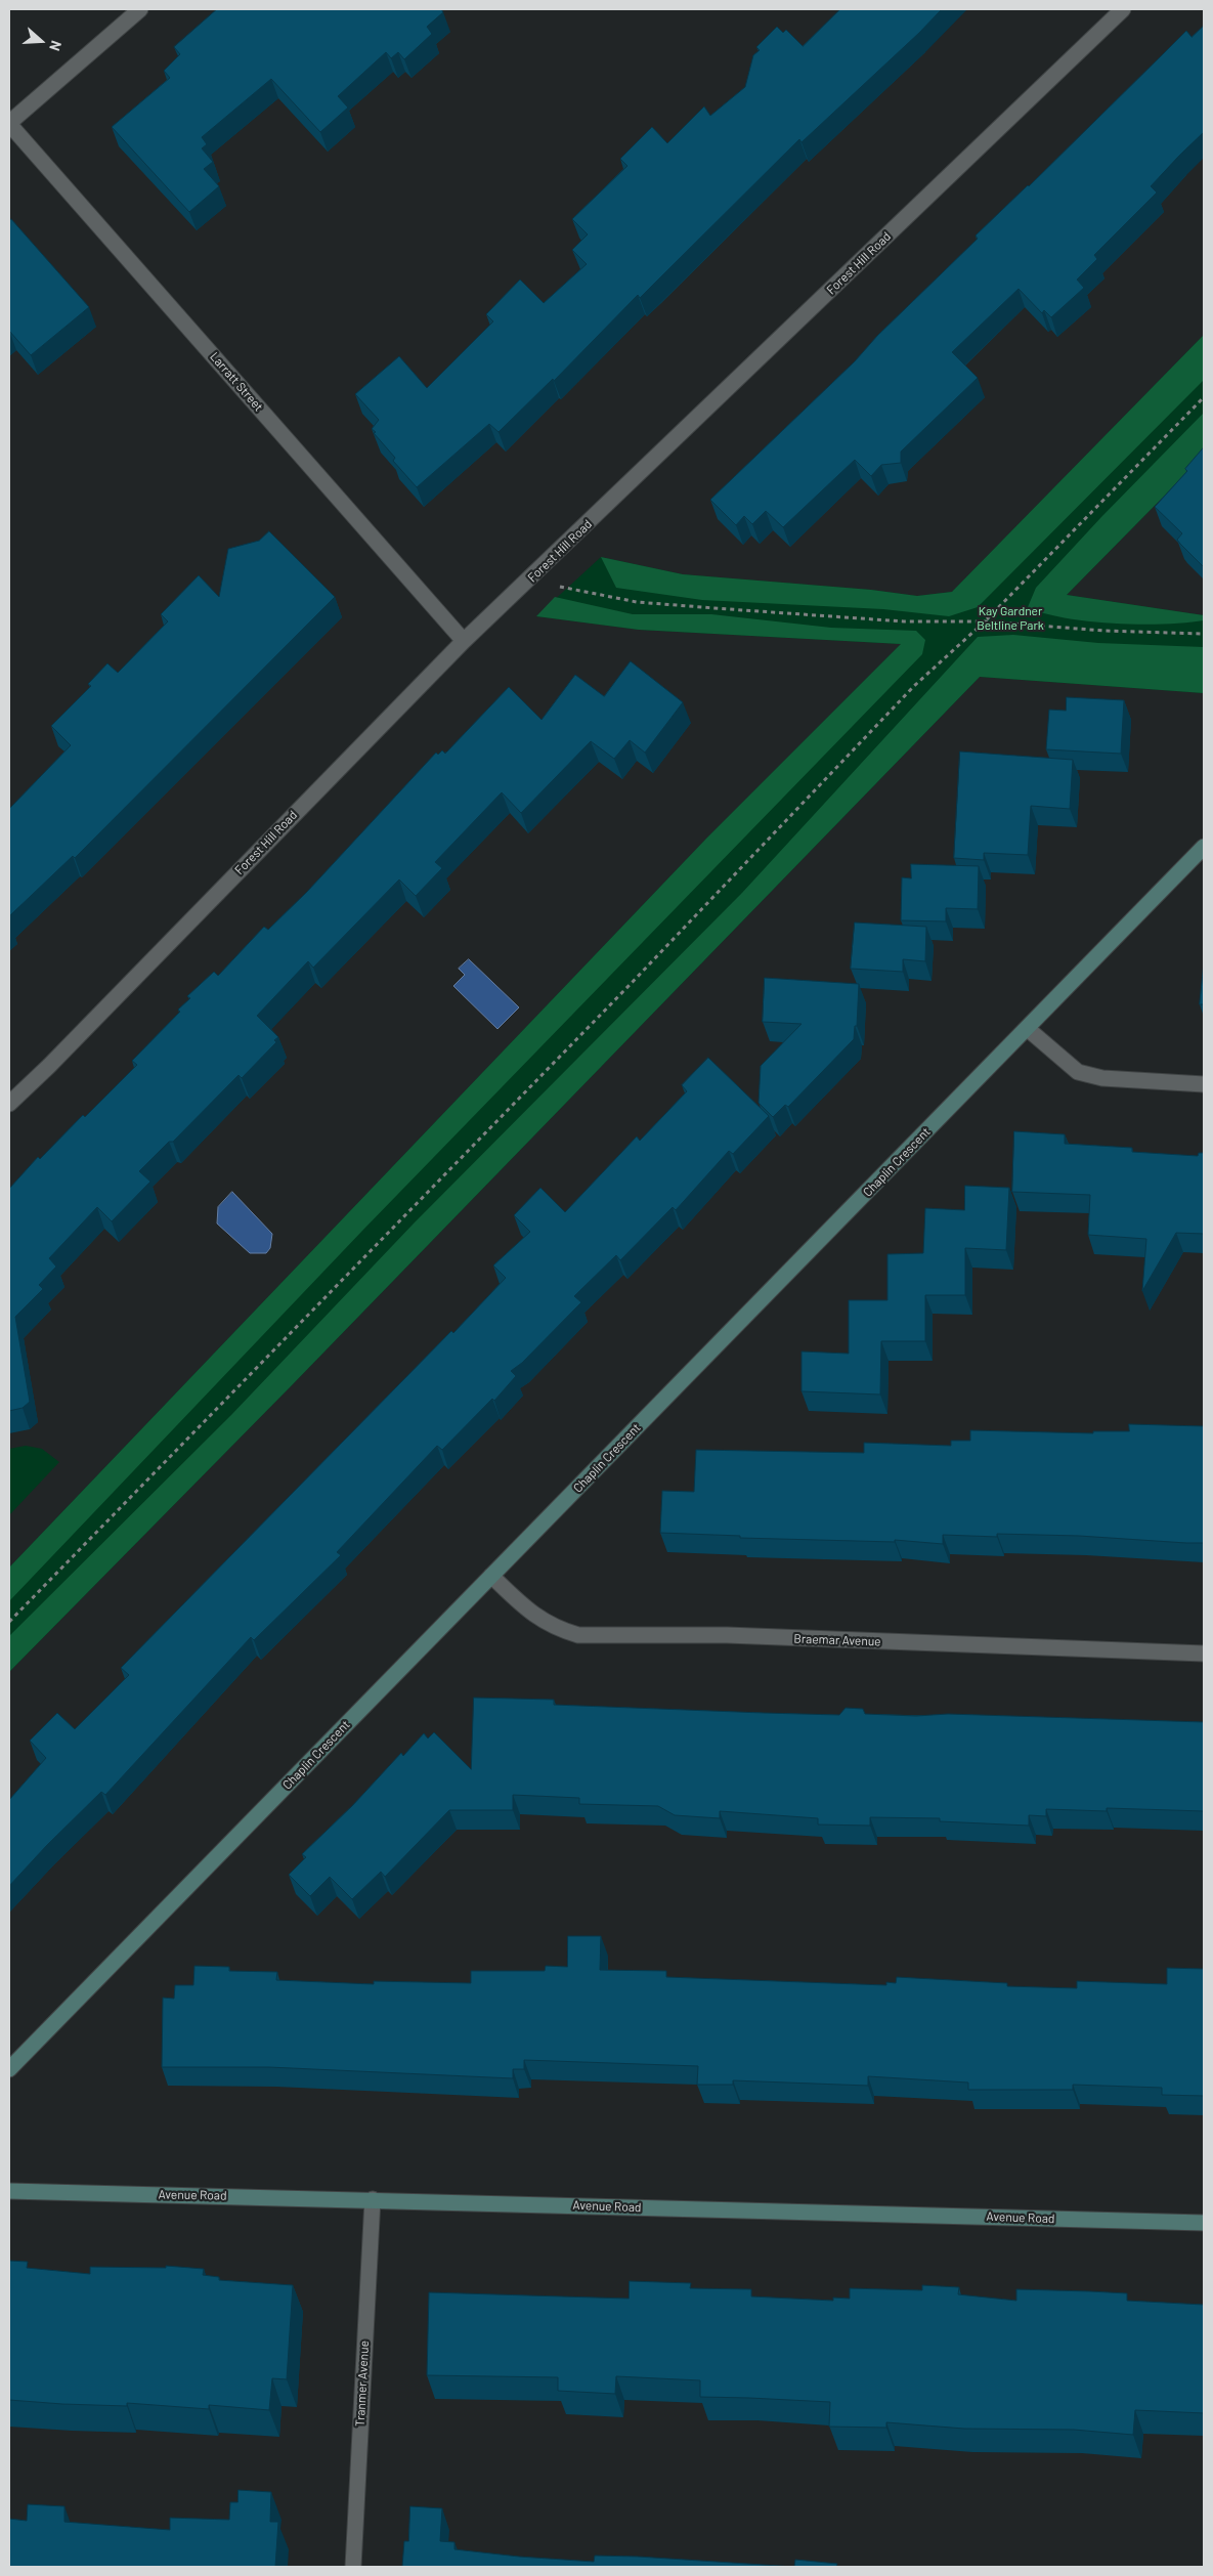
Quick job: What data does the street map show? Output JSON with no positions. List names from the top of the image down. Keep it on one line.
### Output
{"streets":{"street":["Forest Hill Road","Larratt Street","Chaplin Crescent","Braemar Avenue","Avenue Road","Tranmer Avenue"]},"crossings":[["Forest Hill Road","Larratt Street"],["Chaplin Crescent","Braemar Avenue"],["Avenue Road","Tranmer Avenue"]],"parks":["Kay Gardner Beltline Park"],"north":"right"}
